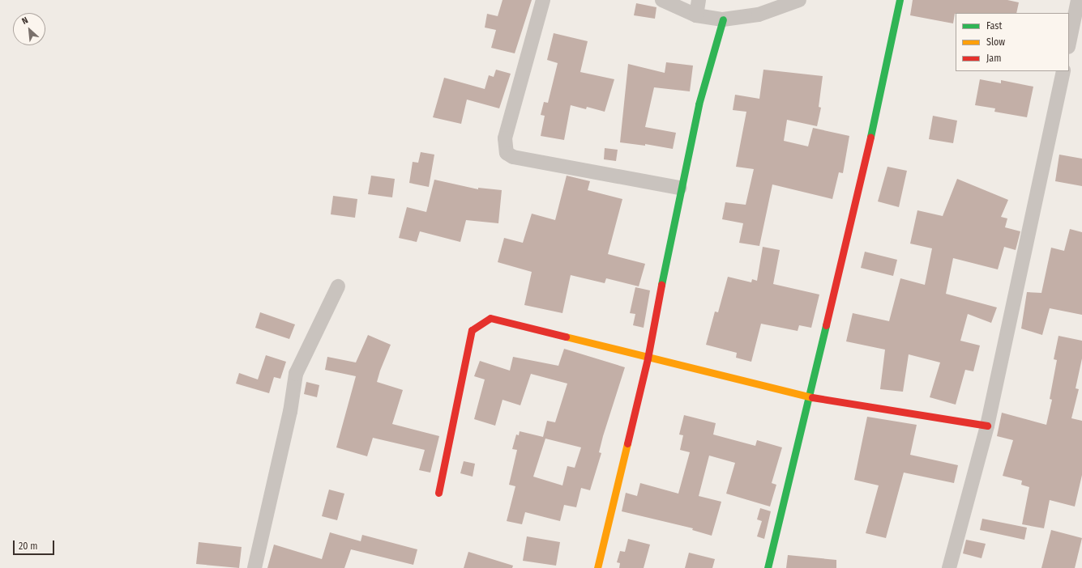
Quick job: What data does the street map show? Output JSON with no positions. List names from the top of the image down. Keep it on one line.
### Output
{"legend":["Fast","Slow","Jam"],"scale_bar":"20 m","north":"top left"}
